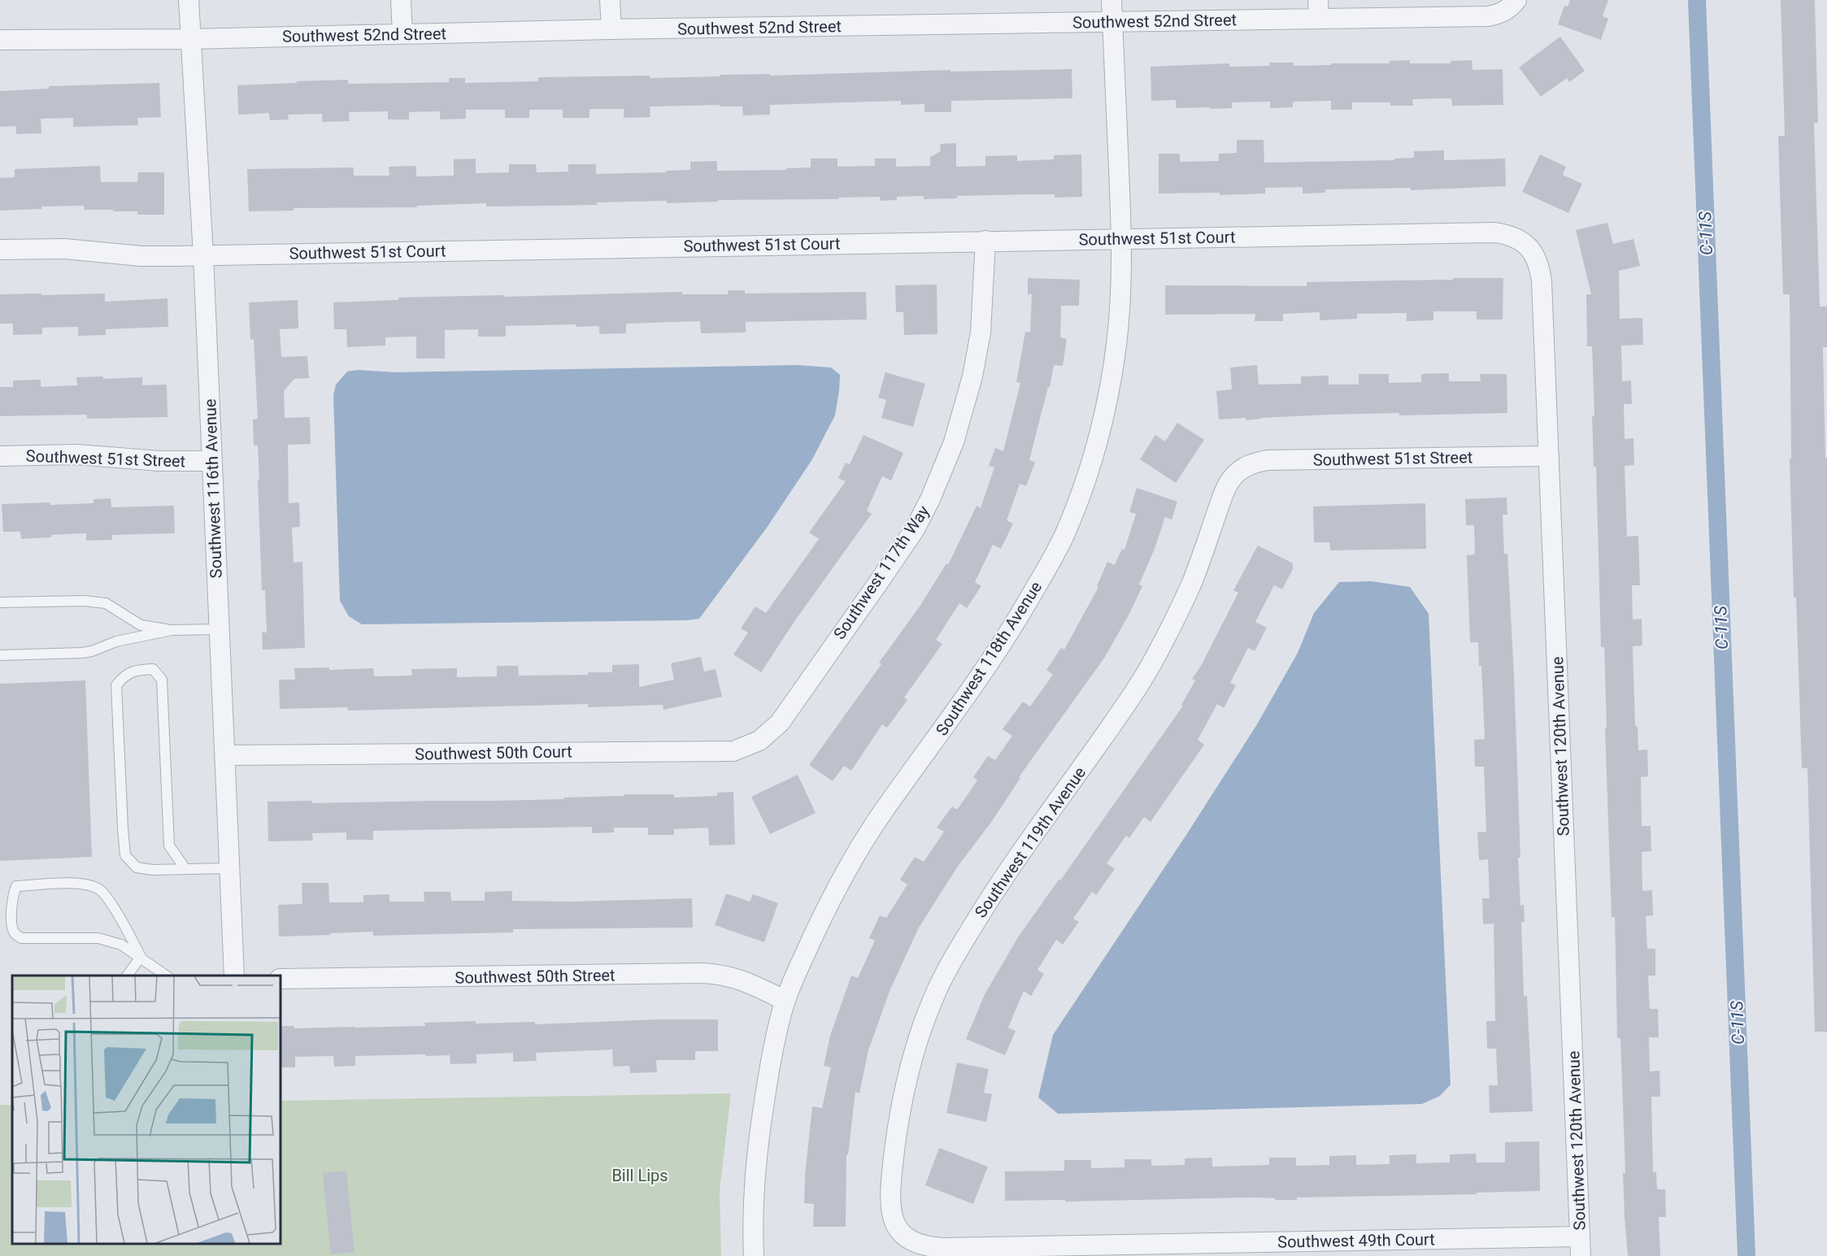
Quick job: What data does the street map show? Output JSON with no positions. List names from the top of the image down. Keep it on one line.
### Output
{"streets":{"street":["Southwest 52nd Street","Southwest 51st Court","Southwest 51st Street","Southwest 116th Avenue","Southwest 117th Way","Southwest 118th Avenue","Southwest 120th Avenue","Southwest 50th Court","Southwest 119th Avenue","Southwest 50th Street","Southwest 49th Court"]},"crossings":[["Southwest 52nd Street","Southwest 116th Avenue"],["Southwest 52nd Street","Southwest 118th Avenue"],["Southwest 51st Court","Southwest 116th Avenue"],["Southwest 51st Court","Southwest 117th Way"],["Southwest 51st Court","Southwest 118th Avenue"],["Southwest 51st Court","Southwest 120th Avenue"],["Southwest 51st Street","Southwest 116th Avenue"],["Southwest 51st Street","Southwest 120th Avenue"],["Southwest 51st Street","Southwest 119th Avenue"],["Southwest 116th Avenue","Southwest 50th Court"],["Southwest 117th Way","Southwest 50th Court"],["Southwest 118th Avenue","Southwest 50th Street"],["Southwest 120th Avenue","Southwest 49th Court"],["Southwest 119th Avenue","Southwest 49th Court"]],"water":["C-11S"],"parks":["Bill Lips"]}
